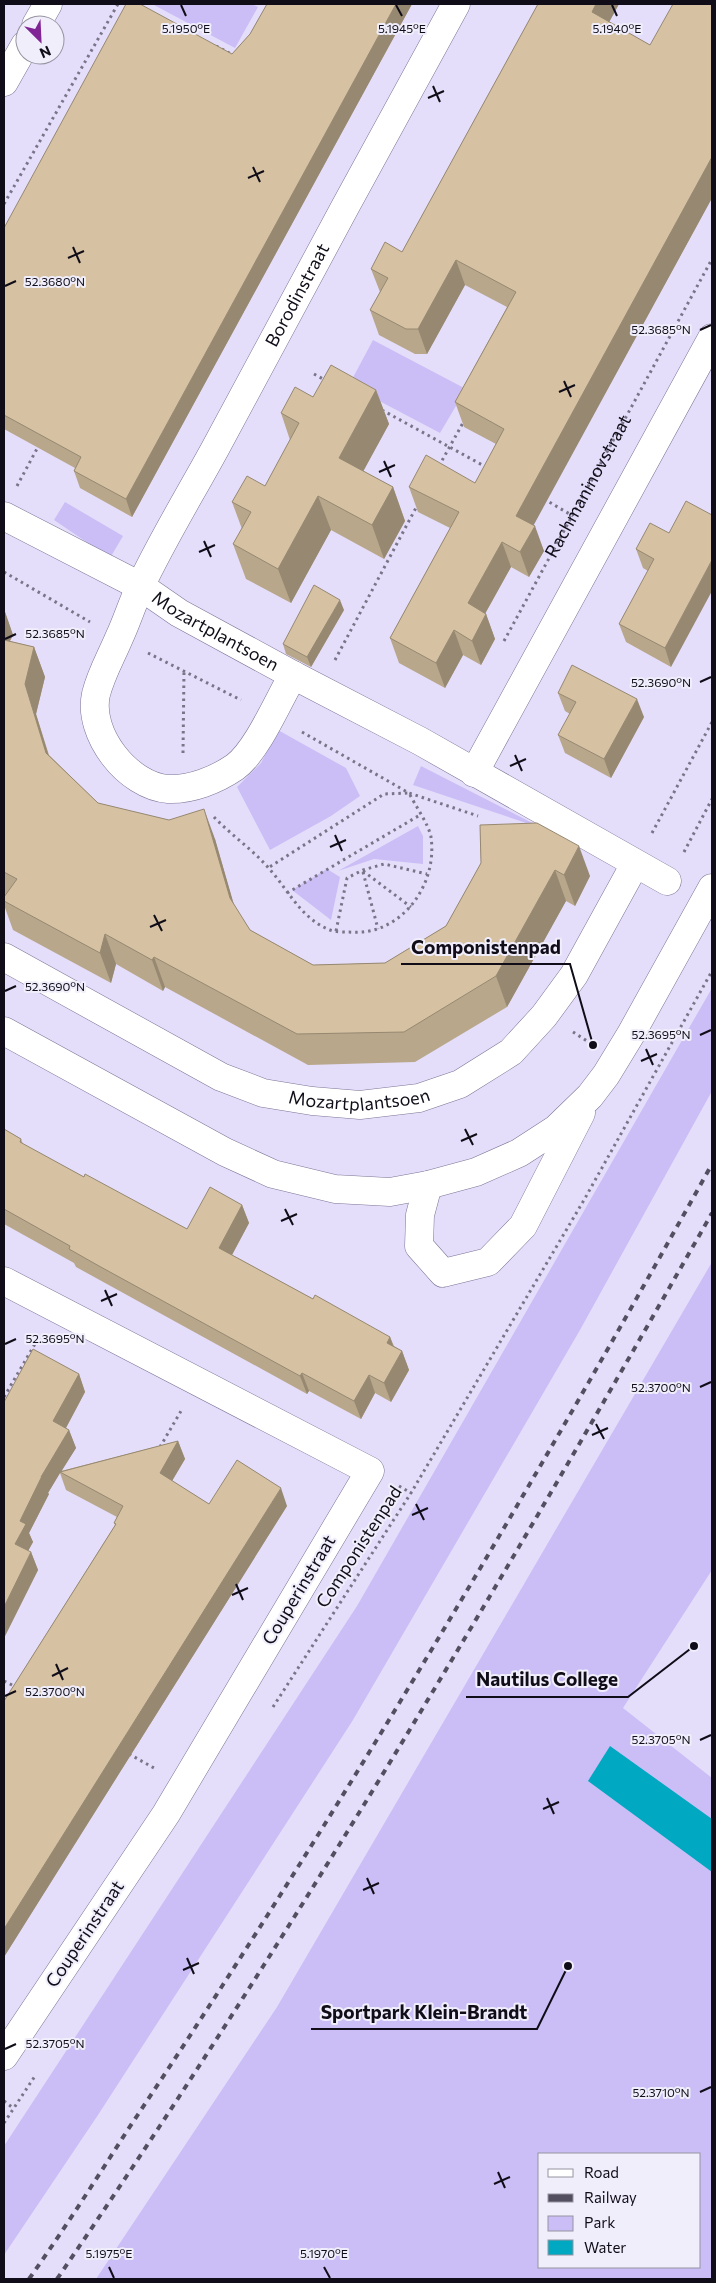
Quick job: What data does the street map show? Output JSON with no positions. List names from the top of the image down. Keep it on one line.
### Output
{"streets":{"street":["Borodinstraat","Mozartplantsoen","Couperinstraat"],"path":["Rachmaninovstraat","Componistenpad"]},"crossings":[["Borodinstraat","Mozartplantsoen"]],"places":["Componistenpad","Nautilus College","Sportpark Klein-Brandt"],"legend":["Road","Railway","Park","Water"],"north":"bottom right","coordinates":["5.1950°E","5.1945°E","5.1940°E","52.3680°N","52.3685°N","52.3690°N","52.3695°N","52.3700°N","52.3705°N","52.3710°N","5.1975°E","5.1970°E"]}
